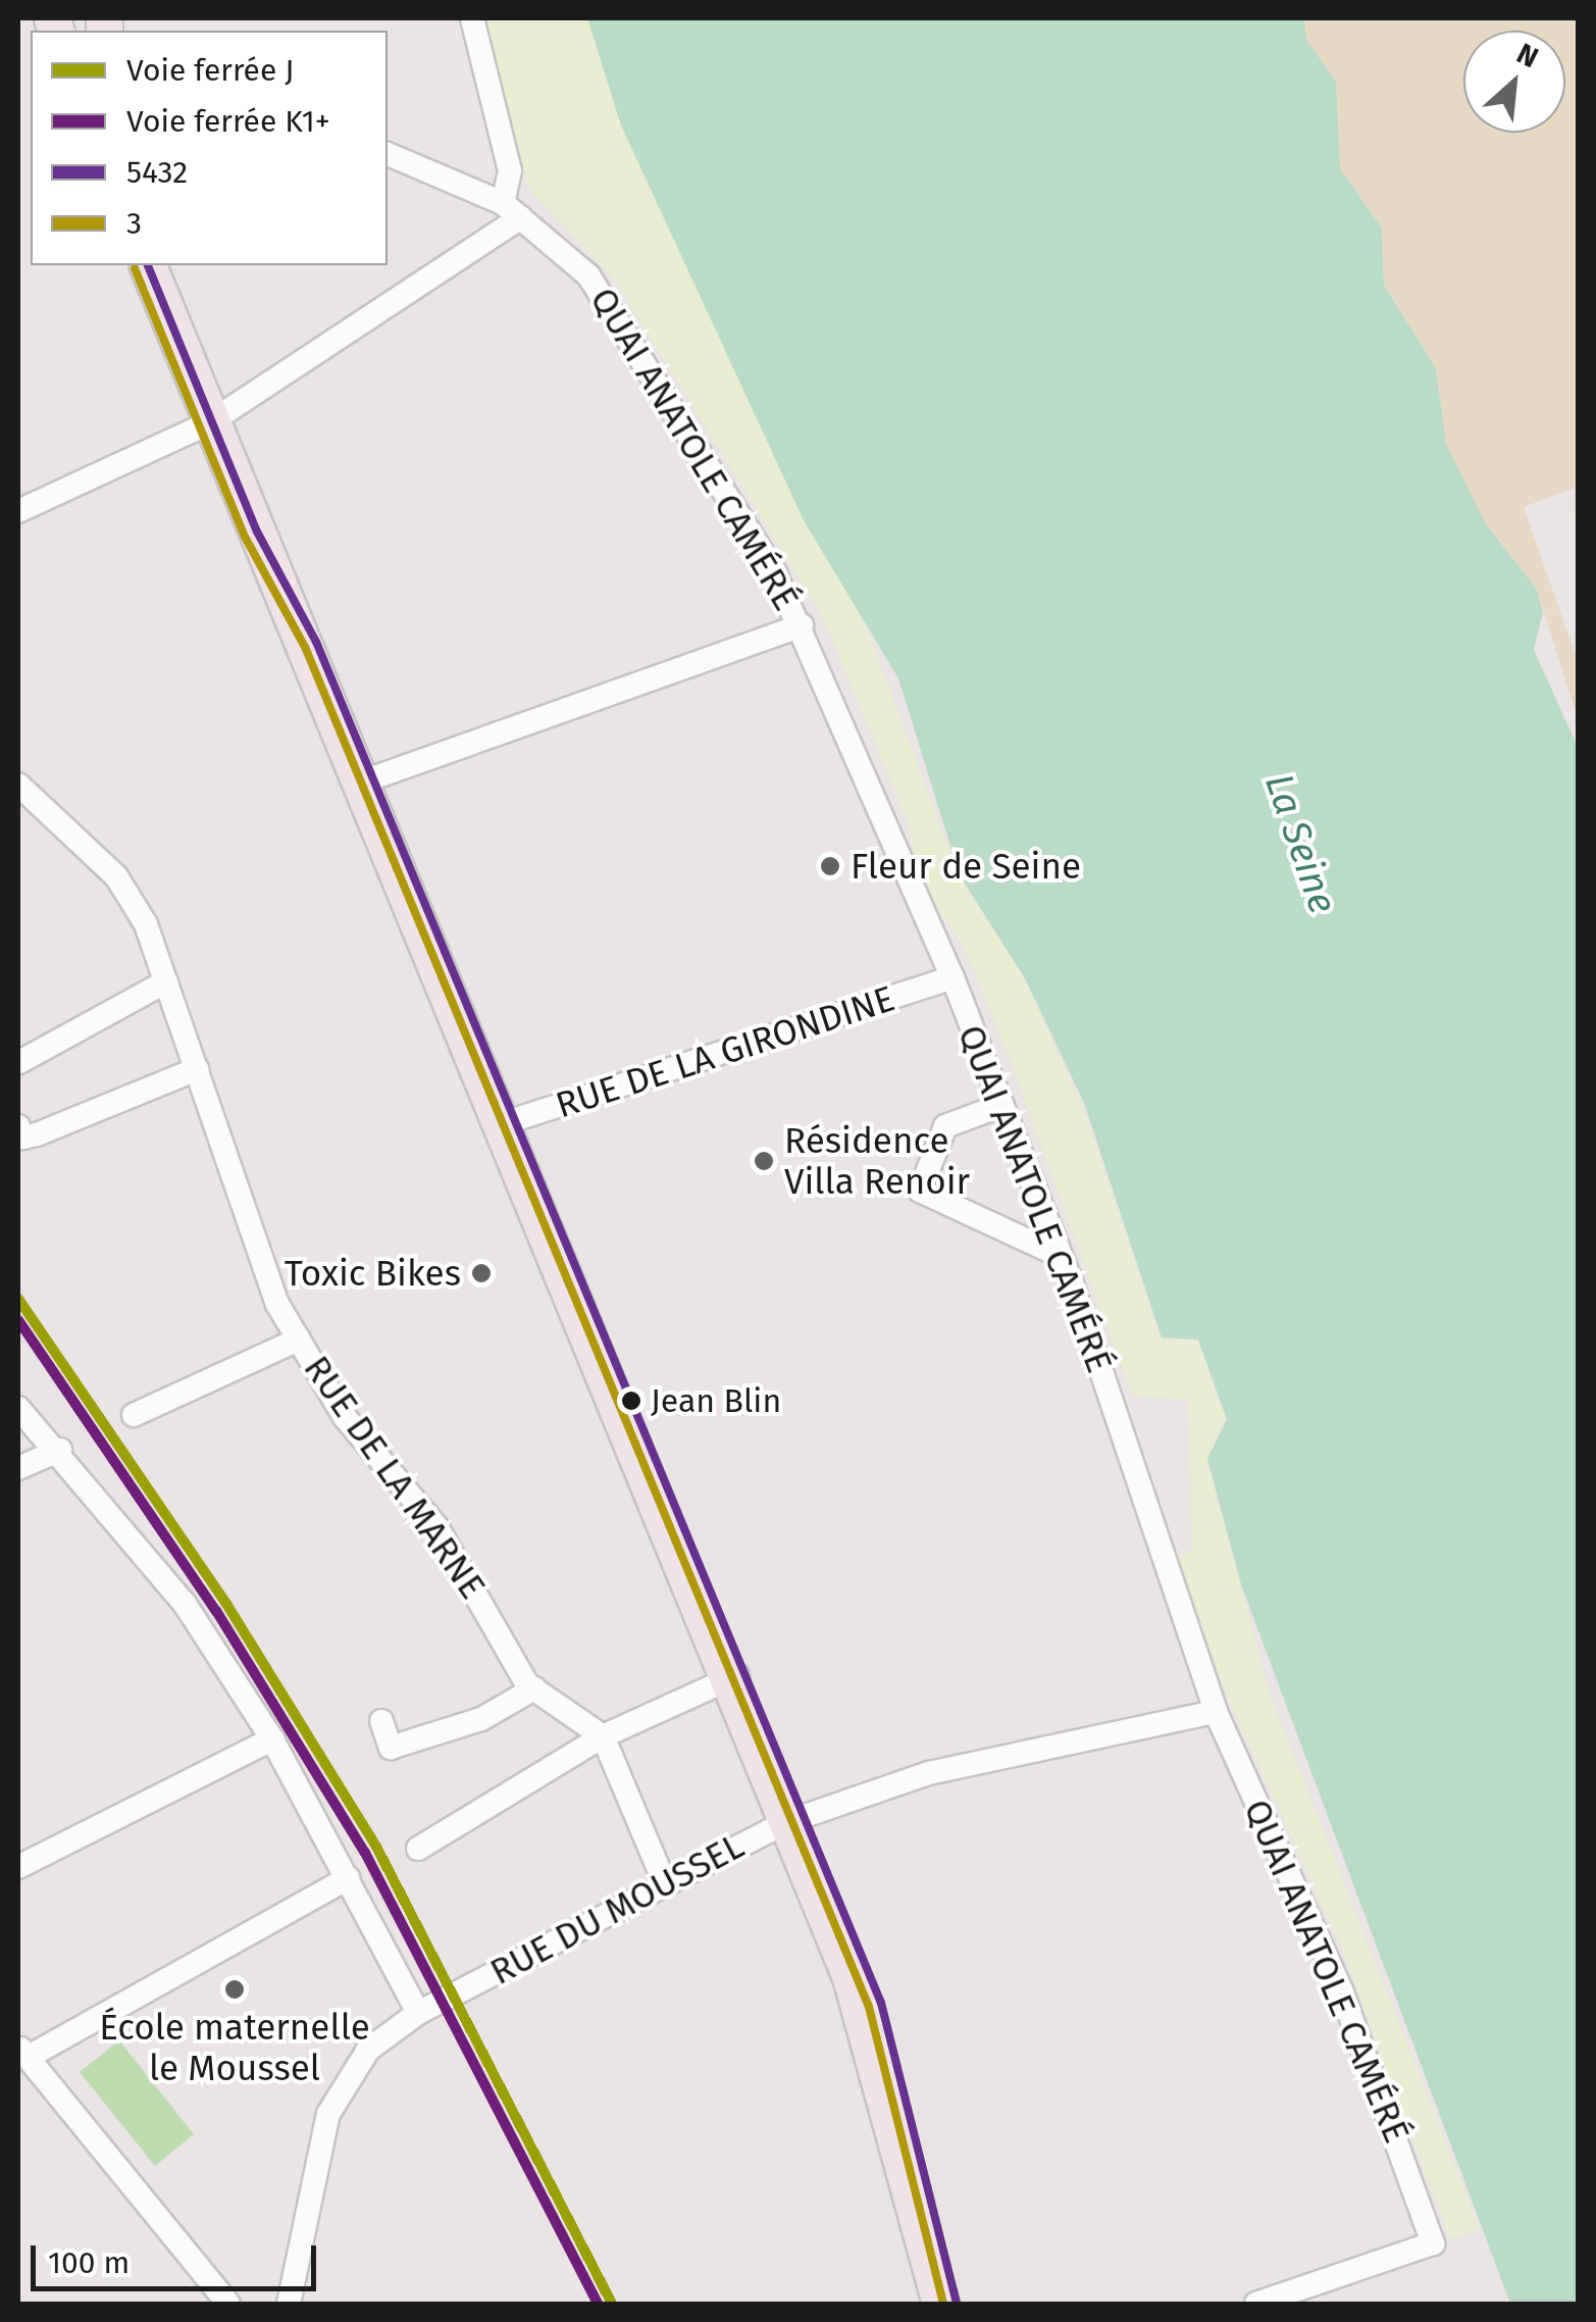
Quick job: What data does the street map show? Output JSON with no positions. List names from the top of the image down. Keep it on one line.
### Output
{"streets":{"street":["QUAI ANATOLE CAMÉRÉ","RUE DE LA GIRONDINE","RUE DE LA MARNE","RUE DU MOUSSEL"]},"crossings":[["QUAI ANATOLE CAMÉRÉ","RUE DE LA GIRONDINE"],["QUAI ANATOLE CAMÉRÉ","RUE DU MOUSSEL"]],"water":["La Seine"],"places":["Fleur de Seine","Résidence Villa Renoir","Toxic Bikes","Jean Blin","École maternelle le Moussel"],"lines":["transit line 5432","transit line 3","rail line J","rail line K1+"],"legend":["Voie ferrée J","Voie ferrée K1+","5432","3"],"scale_bar":"100 m","north":"top right"}
